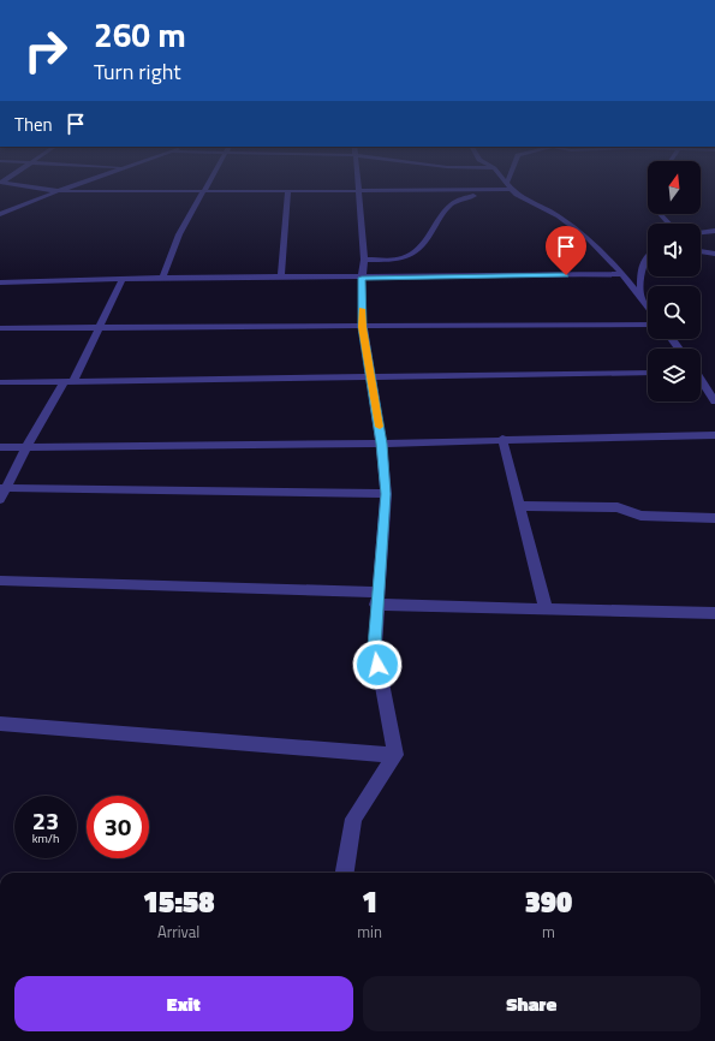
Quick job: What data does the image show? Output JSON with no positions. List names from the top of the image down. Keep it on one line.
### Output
{"north":"top","page":{"turn":["260 m","Turn right"],"then":"Then","speed":"23 km/h","limit":"30","eta":["15:58","Arrival","1","min","390","m"],"buttons":["Exit","Share"]}}
